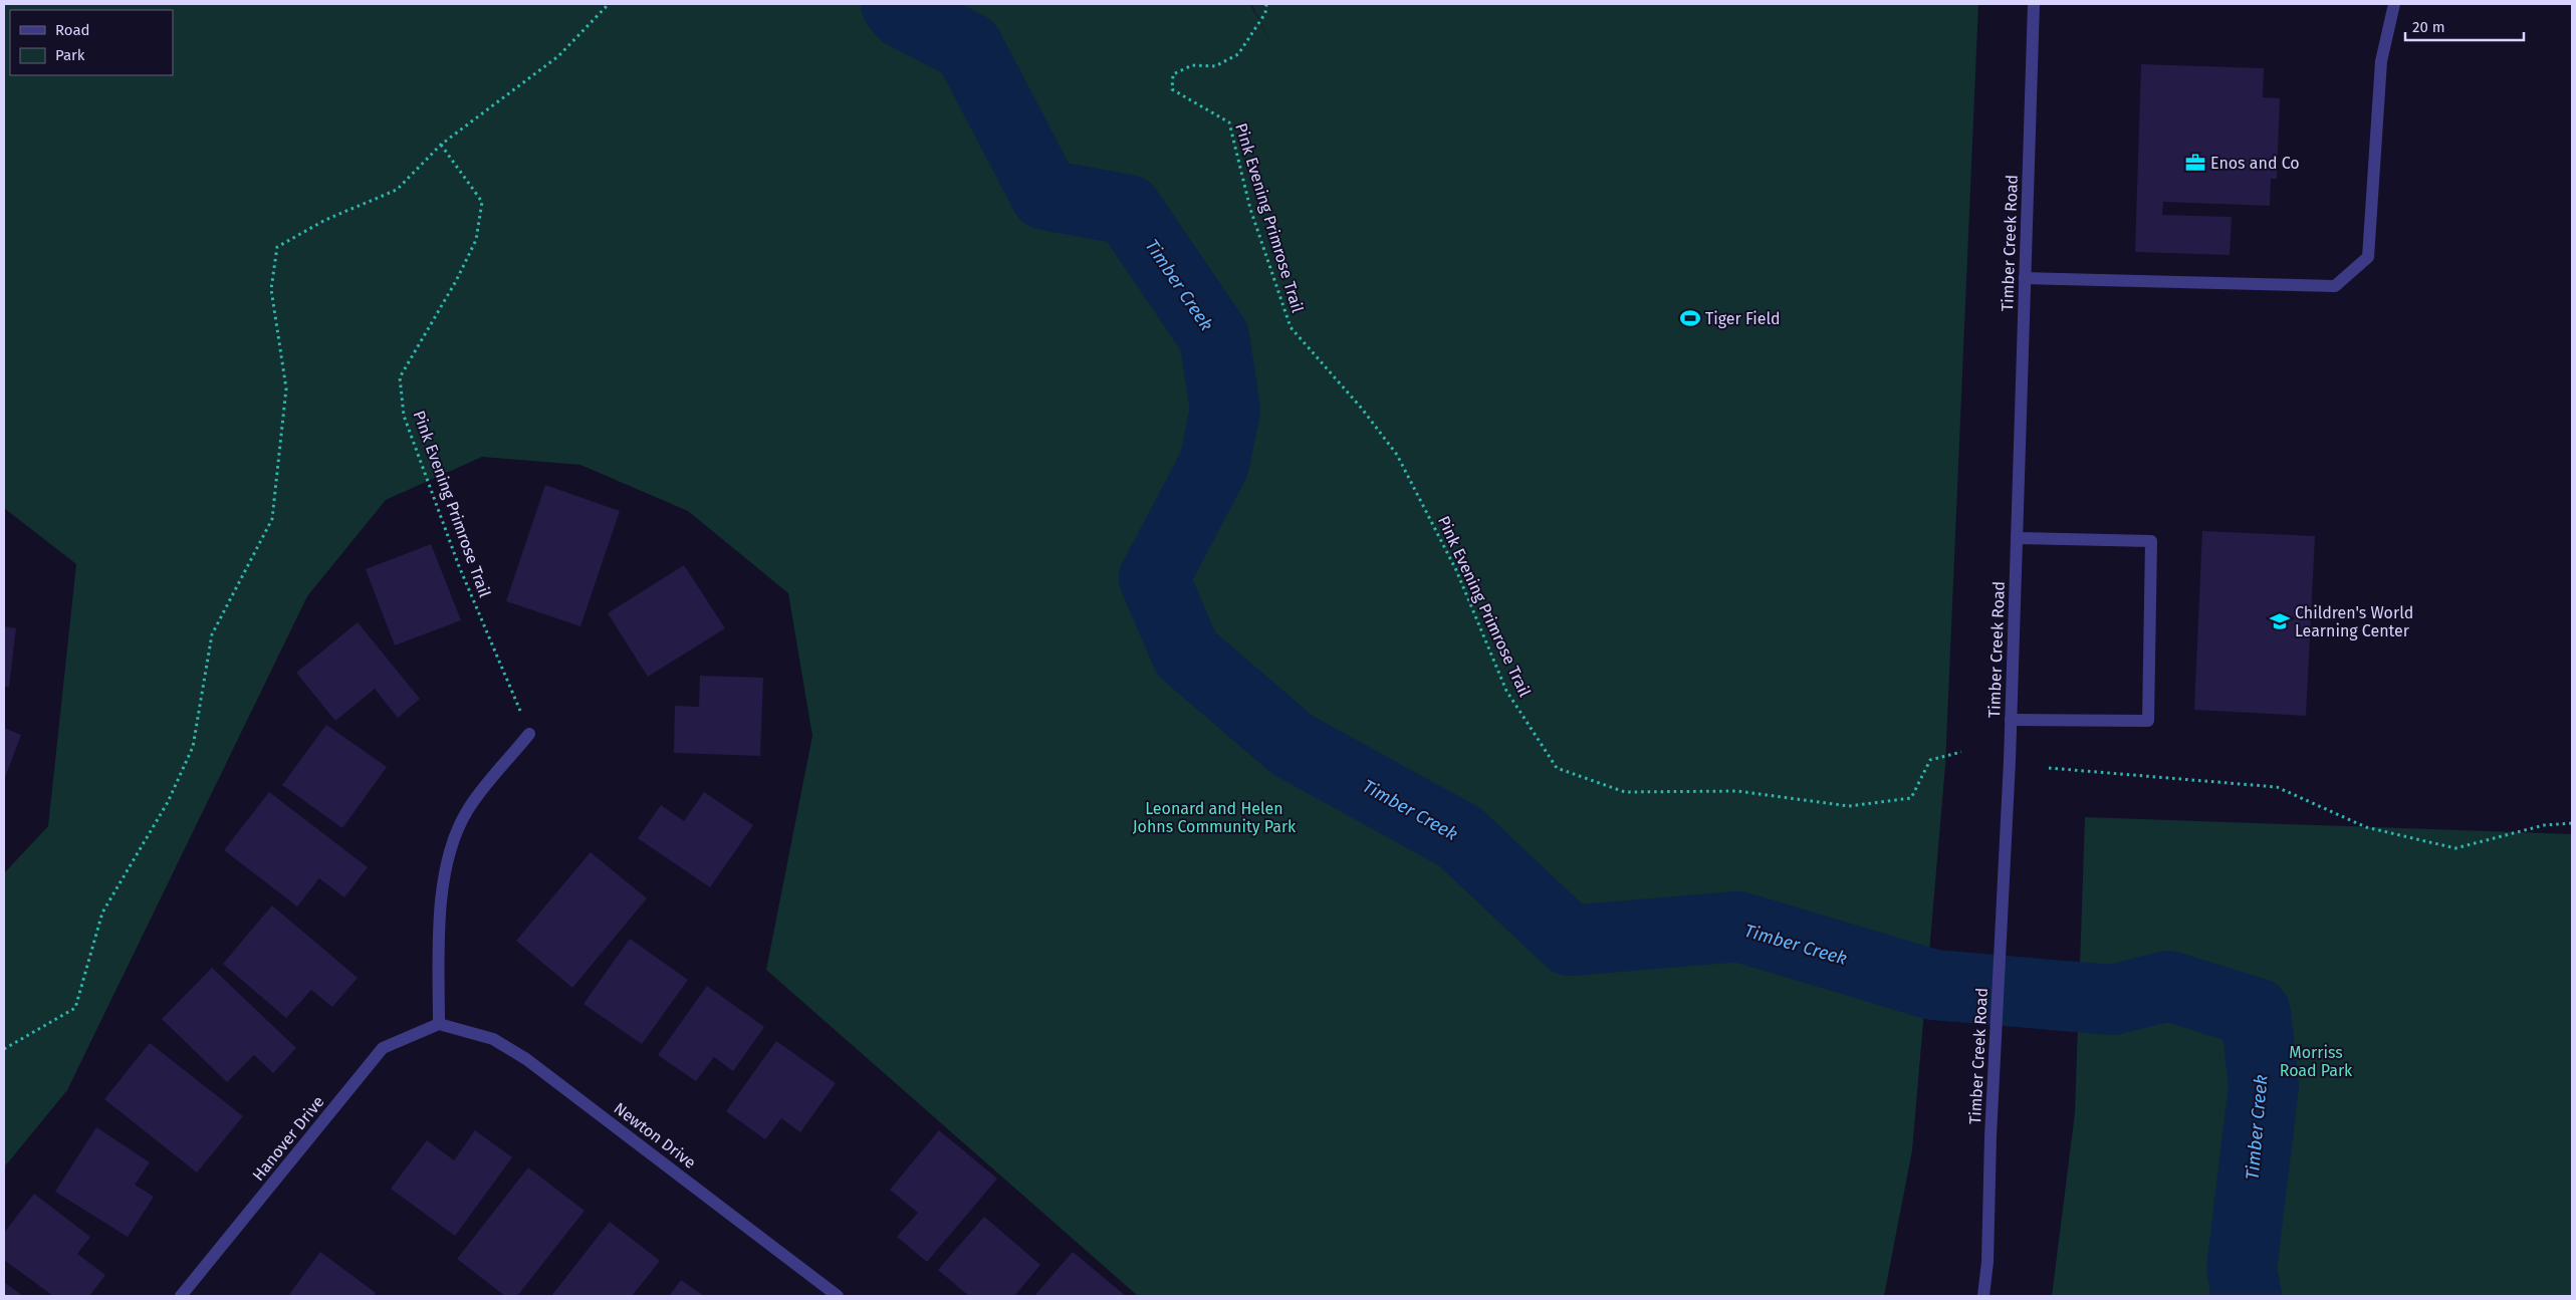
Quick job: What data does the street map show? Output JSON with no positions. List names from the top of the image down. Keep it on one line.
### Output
{"streets":{"street":["Timber Creek Road","Newton Drive","Hanover Drive"],"path":["Pink Evening Primrose Trail"]},"crossings":[["Newton Drive","Hanover Drive"]],"water":["Timber Creek"],"parks":["Leonard and Helen Johns Community Park","Morriss Road Park"],"places":{"office":["Enos and Co"],"sports":["Tiger Field"],"school or university":["Children's World Learning Center"]},"legend":["Road","Park"],"scale_bar":"20 m"}
